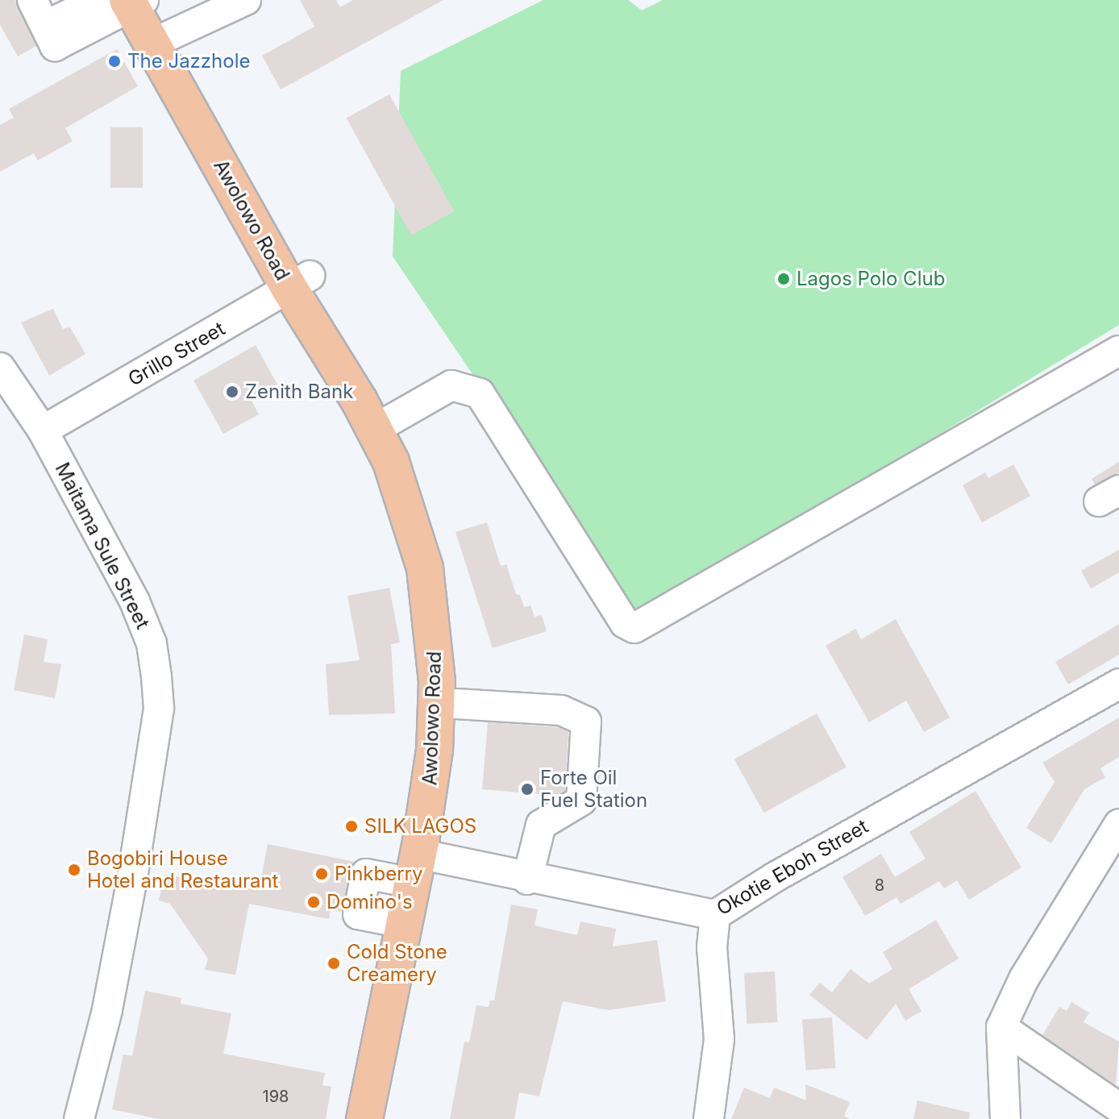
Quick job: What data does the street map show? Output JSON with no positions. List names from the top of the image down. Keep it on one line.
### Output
{"streets":{"main road":["Awolowo Road"],"street":["Grillo Street","Maitama Sule Street","Okotie Eboh Street"]},"crossings":[["Awolowo Road","Grillo Street"],["Awolowo Road","Okotie Eboh Street"],["Grillo Street","Maitama Sule Street"]],"places":["The Jazzhole","Lagos Polo Club","Zenith Bank","Forte Oil Fuel Station","SILK LAGOS","Bogobiri House Hotel and Restaurant","Pinkberry","Domino's","Cold Stone Creamery"],"house_numbers":["8","198"]}
